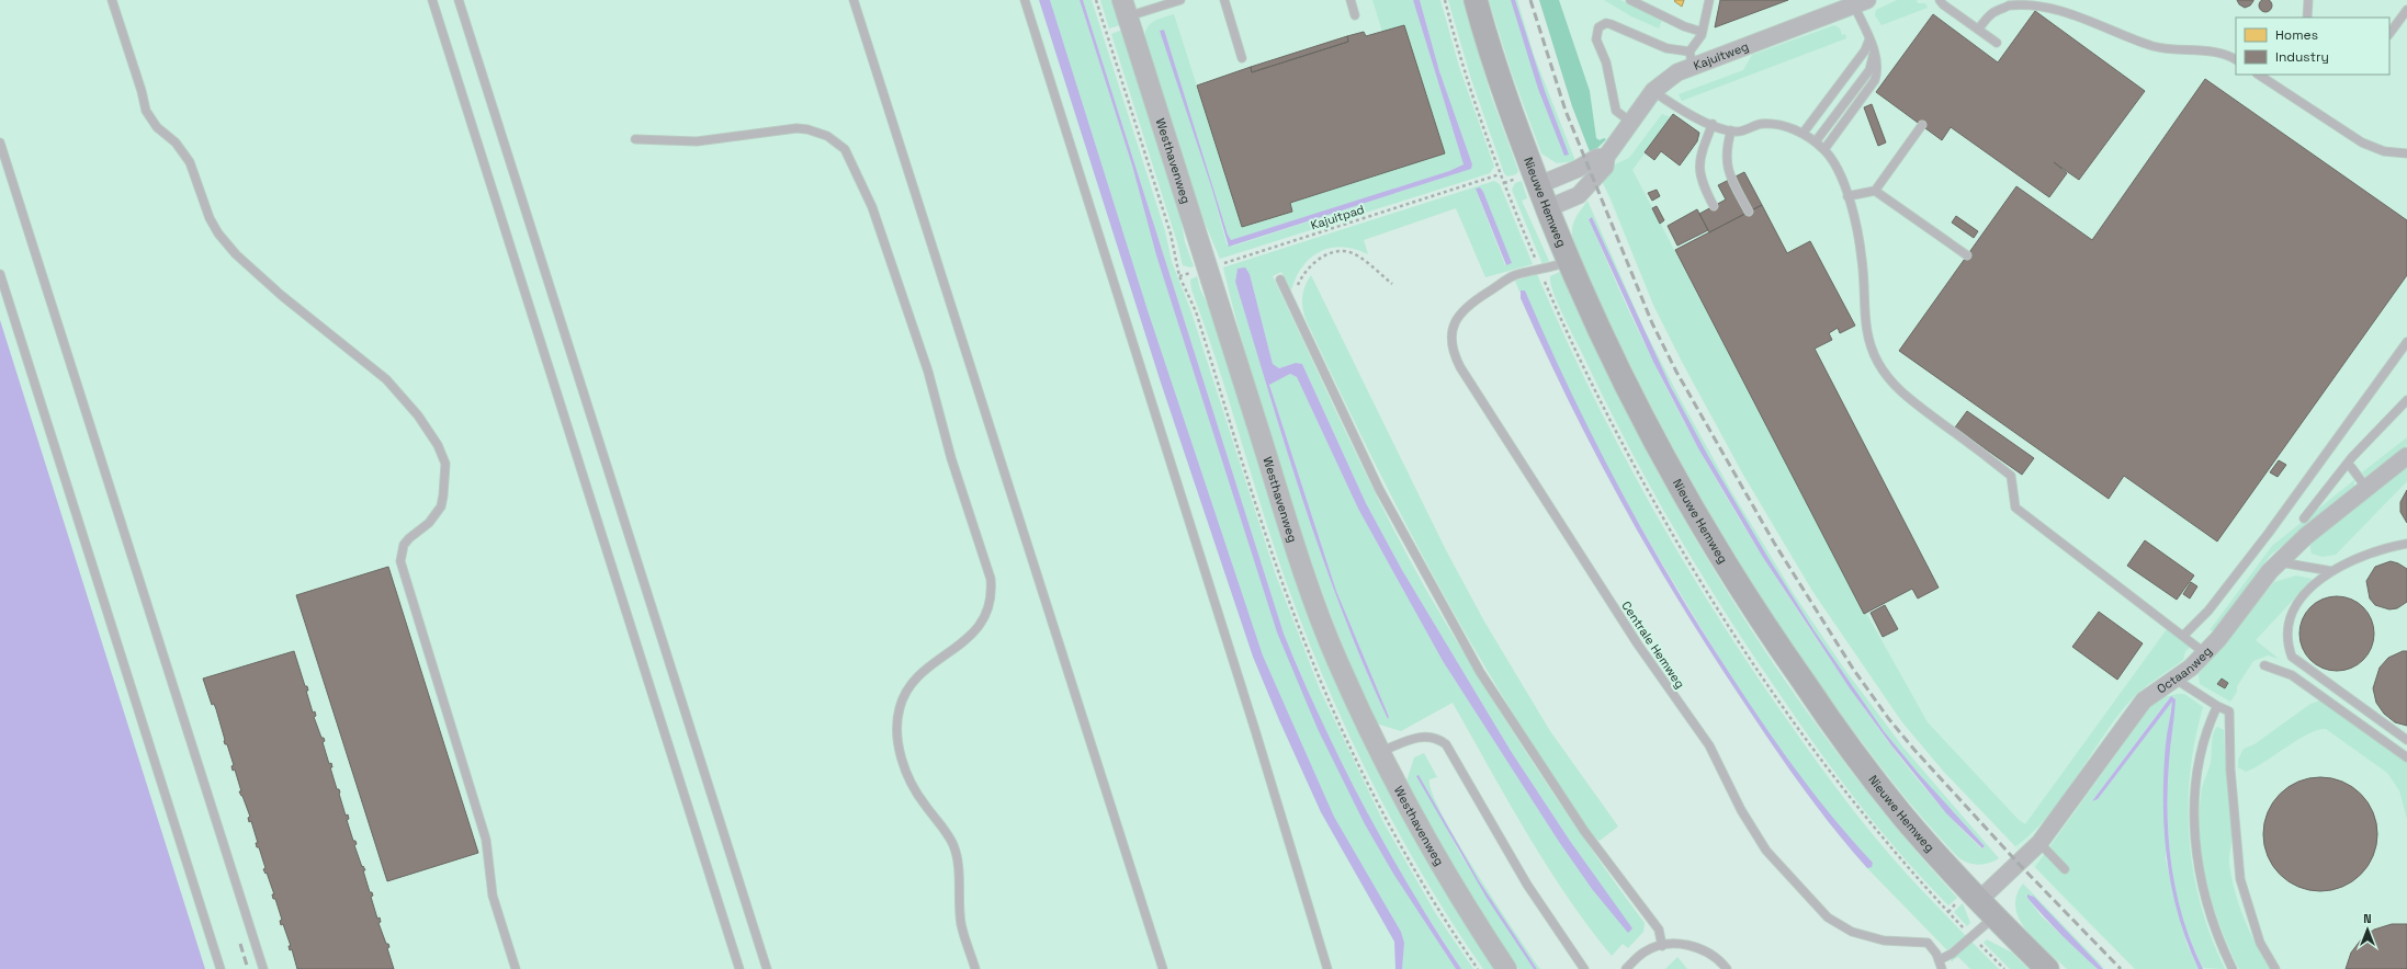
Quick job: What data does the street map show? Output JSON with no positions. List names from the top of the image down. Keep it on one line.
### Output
{"streets":{"main road":["Nieuwe Hemweg"],"street":["Kajuitweg","Westhavenweg","Octaanweg"],"lane":["Centrale Hemweg"],"path":["Kajuitpad"]},"crossings":[["Kajuitweg","Nieuwe Hemweg"],["Westhavenweg","Kajuitpad"],["Nieuwe Hemweg","Centrale Hemweg"],["Nieuwe Hemweg","Octaanweg"]],"legend":["Homes","Industry"],"north":"top"}
